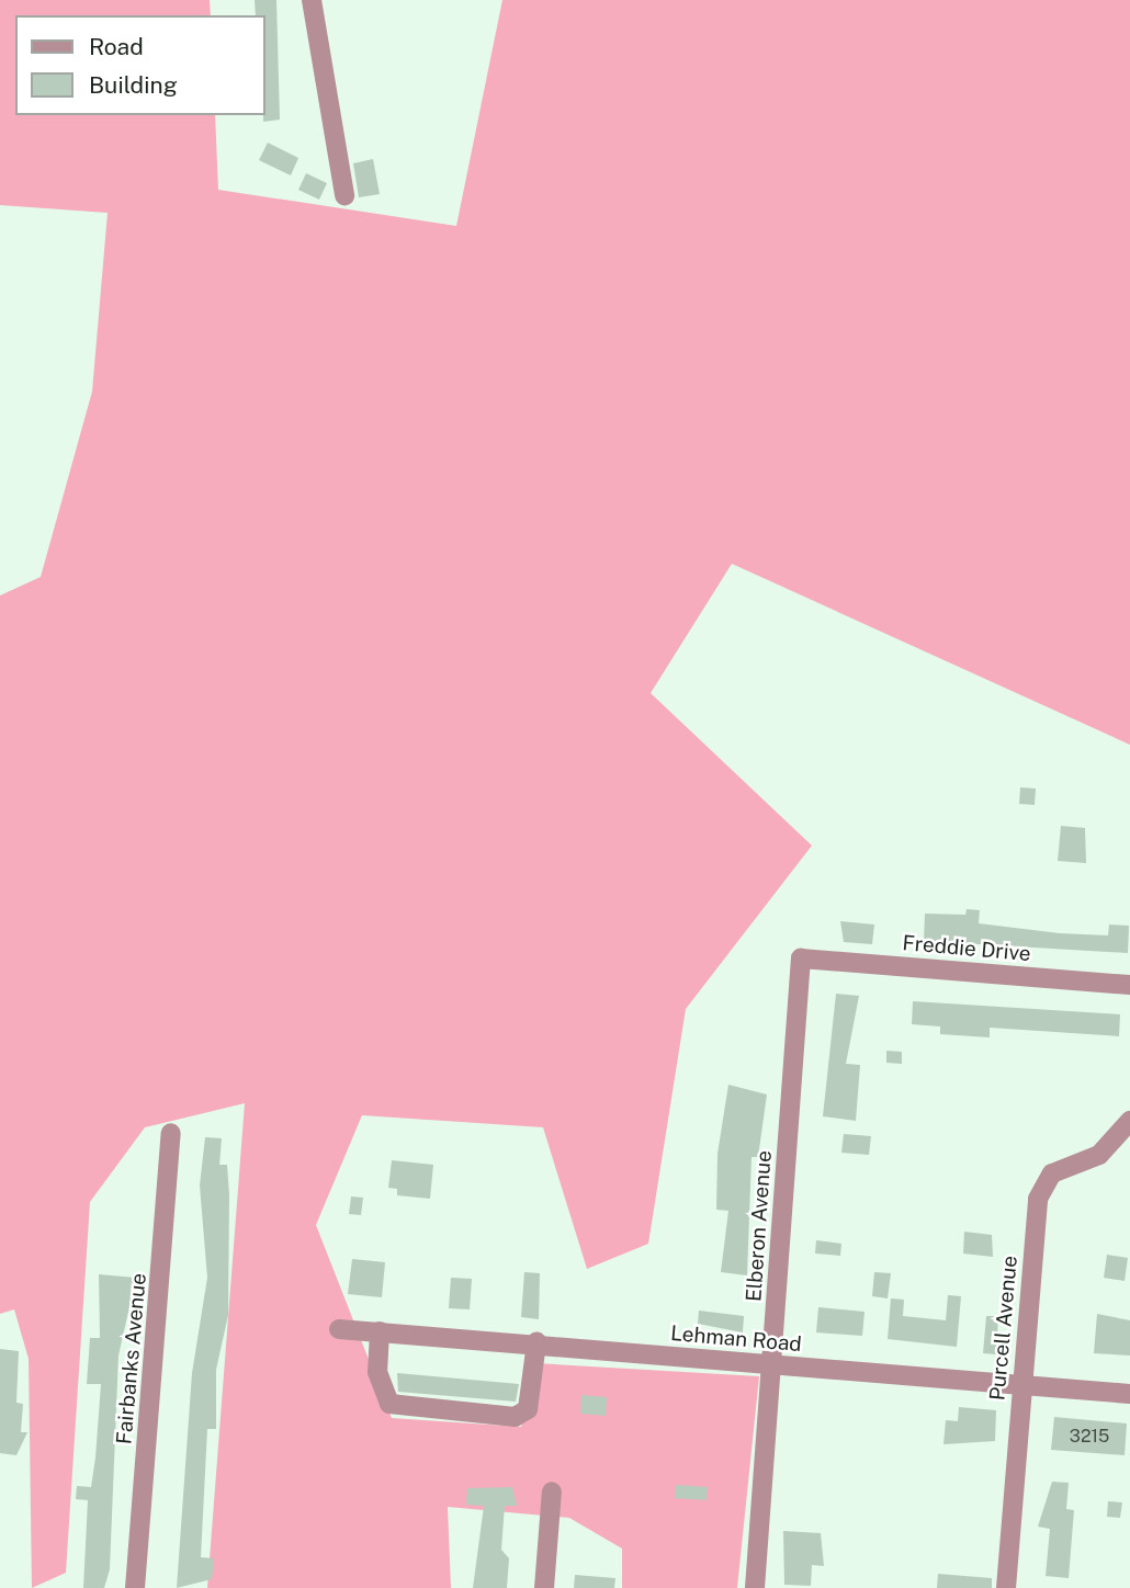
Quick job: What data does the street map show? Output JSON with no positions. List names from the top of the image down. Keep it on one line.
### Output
{"streets":{"street":["Freddie Drive","Elberon Avenue","Purcell Avenue","Lehman Road","Fairbanks Avenue"]},"crossings":[["Freddie Drive","Elberon Avenue"],["Elberon Avenue","Lehman Road"],["Purcell Avenue","Lehman Road"]],"house_numbers":["3215"],"legend":["Road","Building"]}
